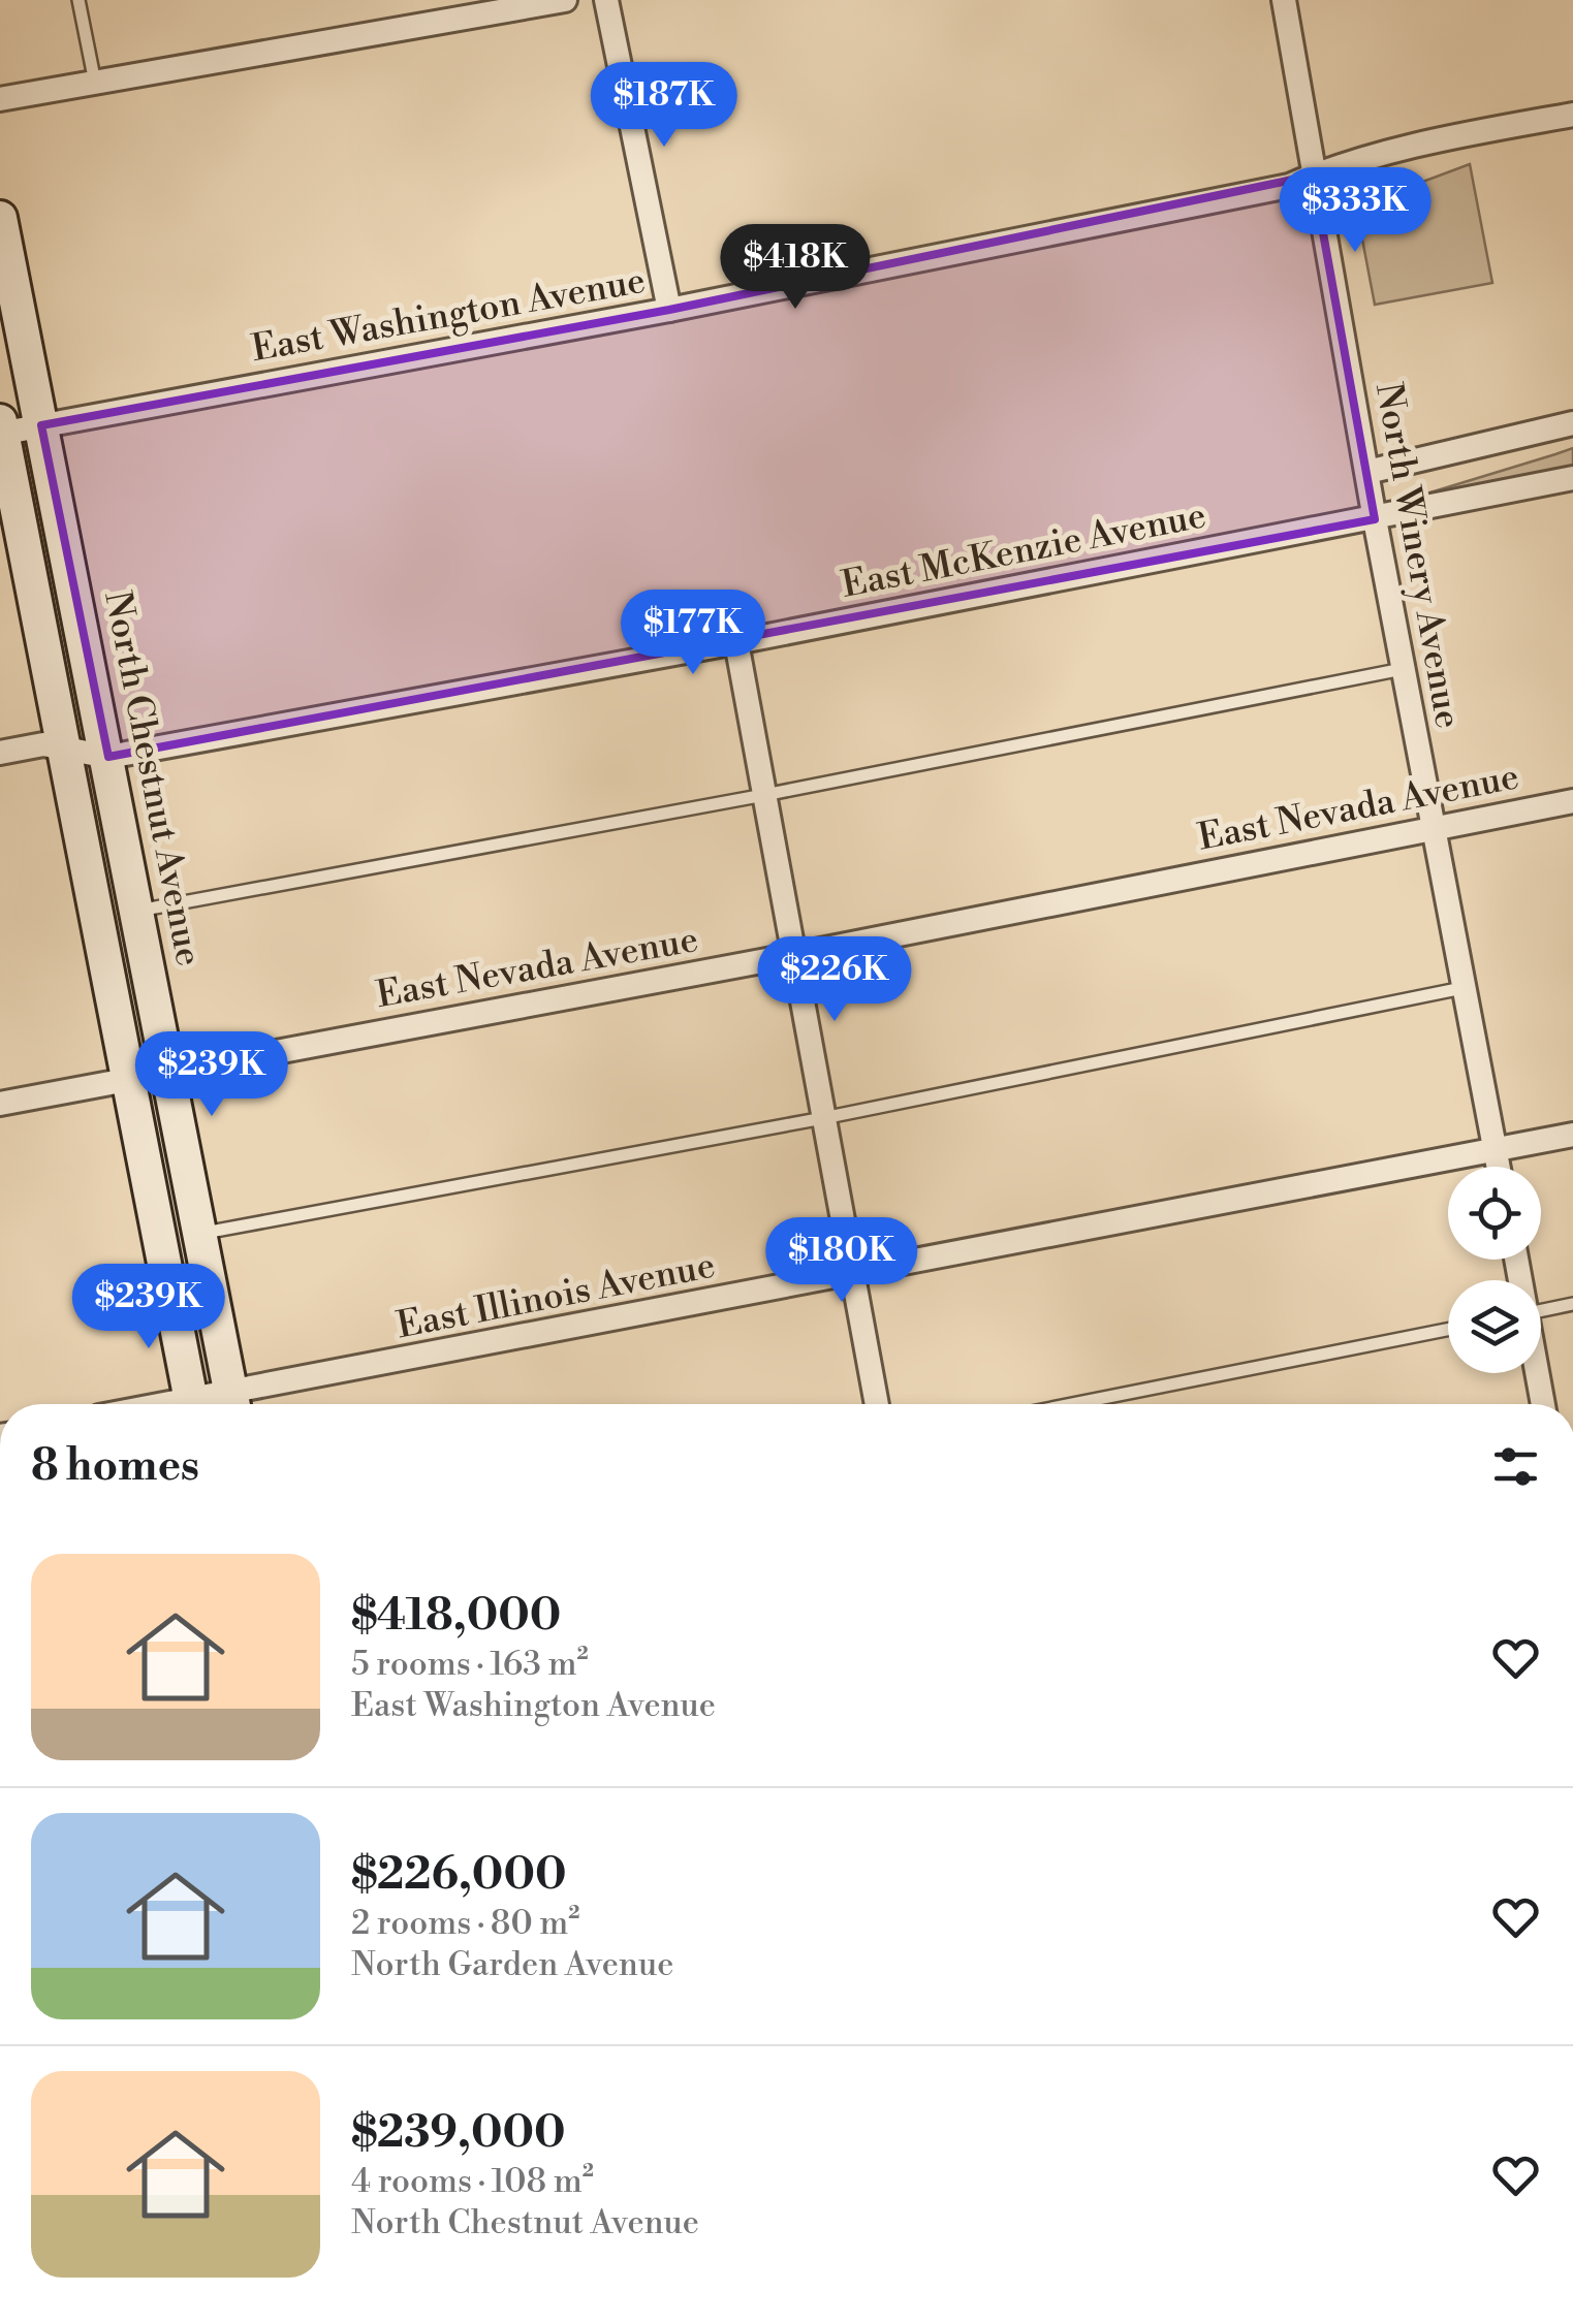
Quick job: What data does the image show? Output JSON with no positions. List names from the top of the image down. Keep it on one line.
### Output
{"streets":{"main road":["North Chestnut Avenue"],"street":["East Washington Avenue","East McKenzie Avenue","North Winery Avenue","East Nevada Avenue","East Illinois Avenue"]},"crossings":[["East Washington Avenue","North Winery Avenue"],["East Washington Avenue","North Chestnut Avenue"],["East McKenzie Avenue","North Winery Avenue"],["East McKenzie Avenue","North Chestnut Avenue"],["North Winery Avenue","East Nevada Avenue"],["North Winery Avenue","East Illinois Avenue"],["North Chestnut Avenue","East Nevada Avenue"],["North Chestnut Avenue","East Illinois Avenue"]],"page":{"price":["$187K","$333K","$418K","$177K","$226K","$239K","$180K","$239K"],"heading":"8 homes","list":[{"name":"$418,000","note":"5 rooms · 163 m² · East Washington Avenue"},{"name":"$226,000","note":"2 rooms · 80 m² · North Garden Avenue"},{"name":"$239,000","note":"4 rooms · 108 m² · North Chestnut Avenue"}]}}
